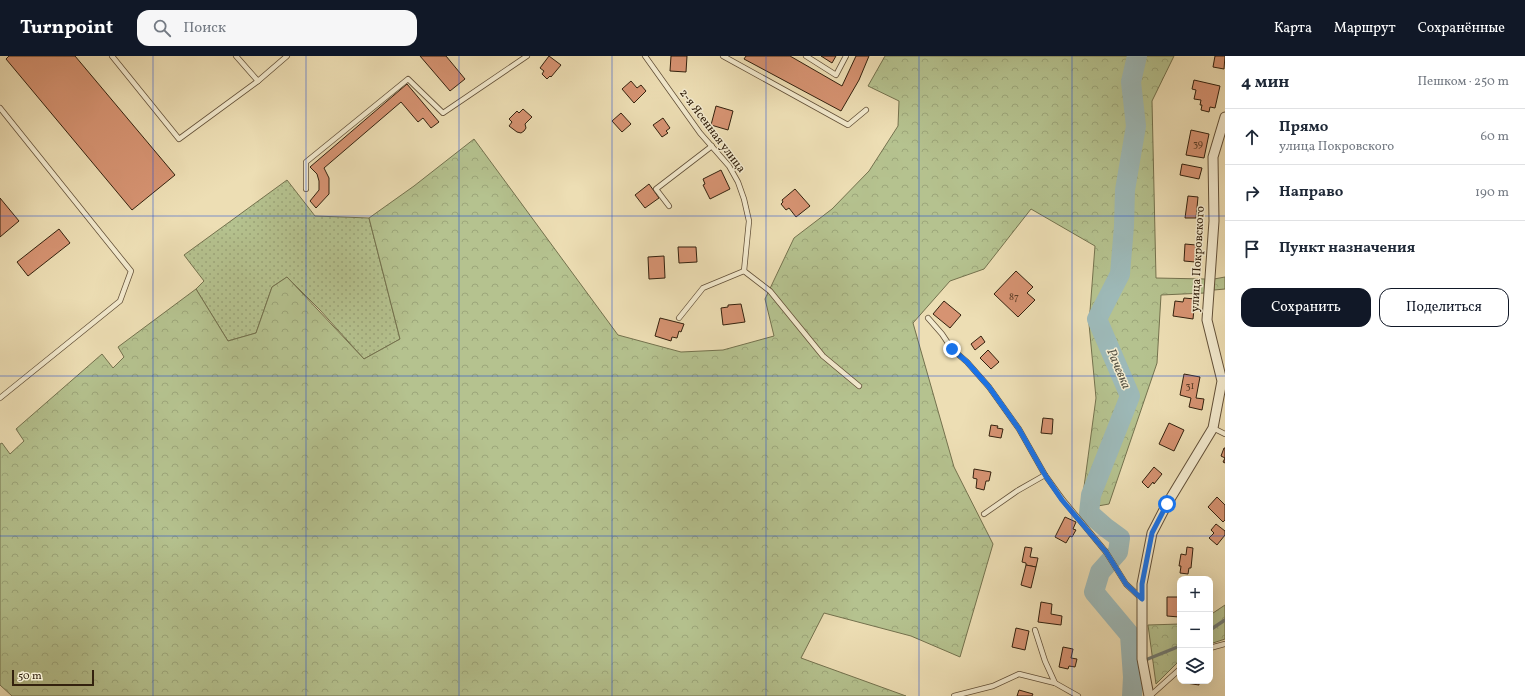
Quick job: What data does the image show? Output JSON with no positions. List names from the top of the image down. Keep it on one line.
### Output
{"streets":{"street":["улица Покровского"],"lane":["2-я Ясенная улица"]},"water":["Рачевка"],"house_numbers":["39","87","31"],"scale_bar":"50 m","page":{"header":"Turnpoint","search":"Поиск","nav":["Карта","Маршрут","Сохранённые"],"heading":["4 мин","Пешком · 250 m"],"list":[["Прямо","улица Покровского","60 m"],["Направо","190 m"],"Пункт назначения"],"buttons":["Сохранить","Поделиться"],"map_buttons":["+","−"],"scale":"50 m"}}
